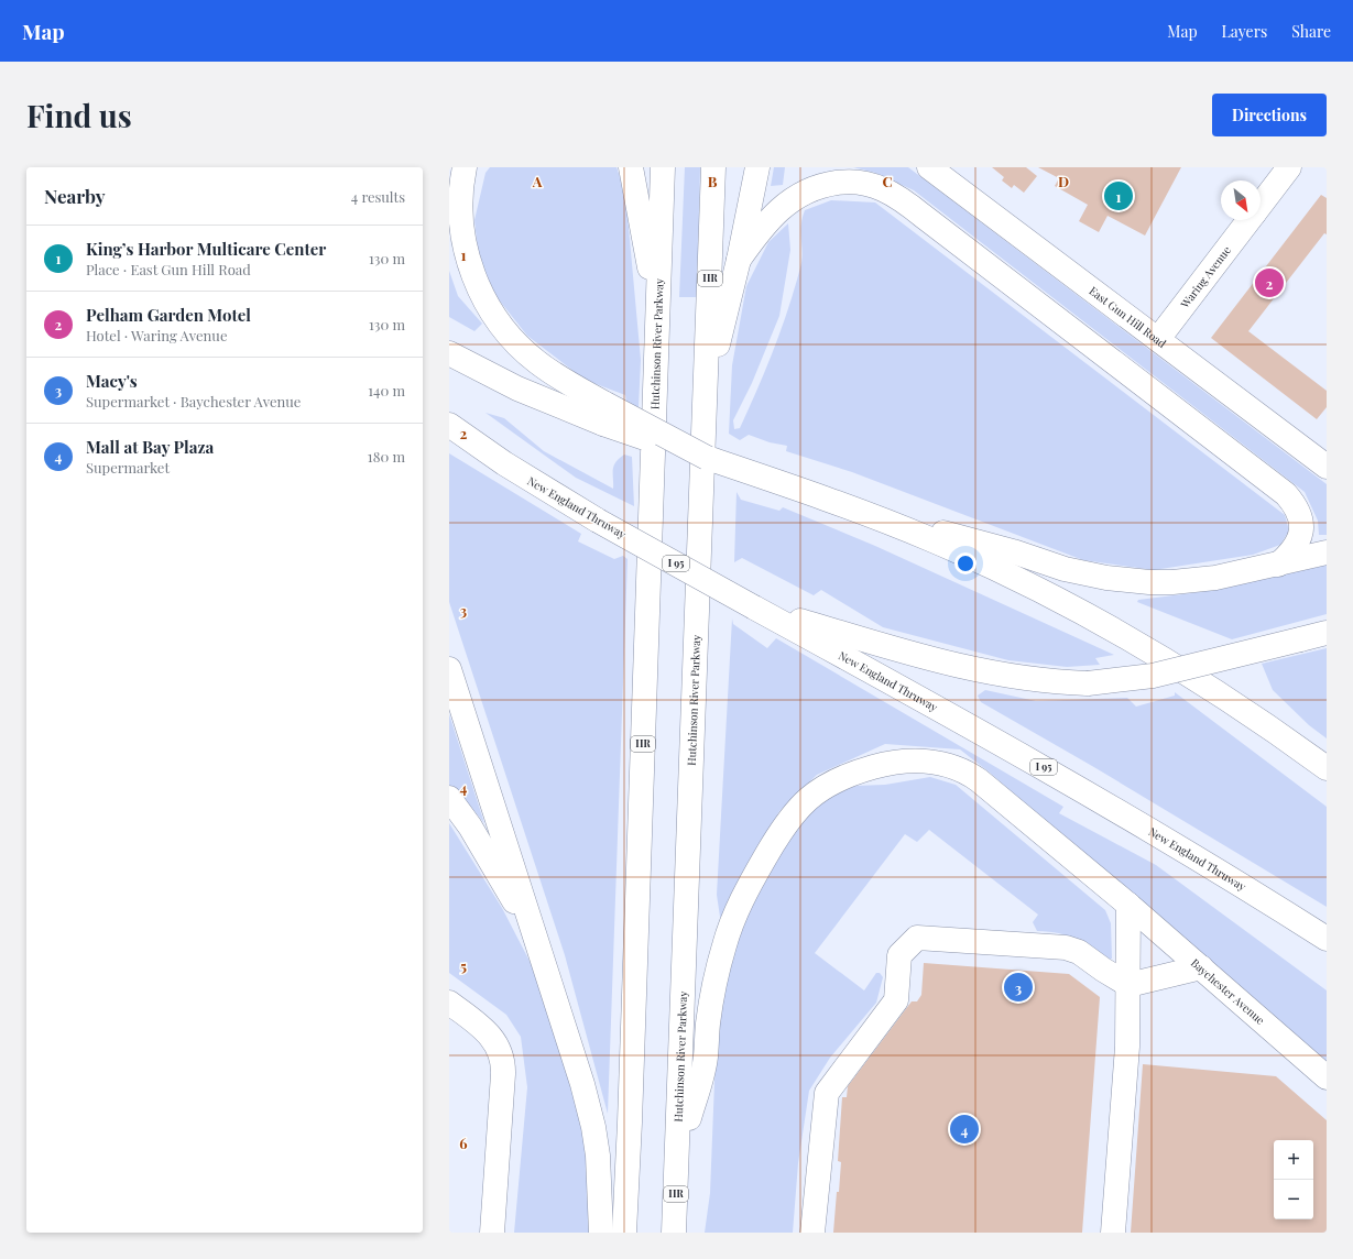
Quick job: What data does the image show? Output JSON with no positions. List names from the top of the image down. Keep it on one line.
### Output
{"streets":{"main road":["Waring Avenue","HR","East Gun Hill Road","Hutchinson River Parkway","New England Thruway","I 95","Baychester Avenue"]},"crossings":[["Waring Avenue","East Gun Hill Road"],["Hutchinson River Parkway","Baychester Avenue"]],"north":"bottom right","page":{"header":"Map","nav":["Map","Layers","Share"],"buttons":"Directions","title":"Find us","heading":["Nearby","4 results"],"pins":["1","2","3","4"],"list":[{"mark":"1","name":"King’s Harbor Multicare Center","note":"Place · East Gun Hill Road","value":"130 m"},{"mark":"2","name":"Pelham Garden Motel","note":"Hotel · Waring Avenue","value":"130 m"},{"mark":"3","name":"Macy's","note":"Supermarket · Baychester Avenue","value":"140 m"},{"mark":"4","name":"Mall at Bay Plaza","note":"Supermarket","value":"180 m"}],"map_buttons":["+","−"]},"grid":{"columns":["A","B","C","D"],"rows":["1","2","3","4","5","6"]}}
